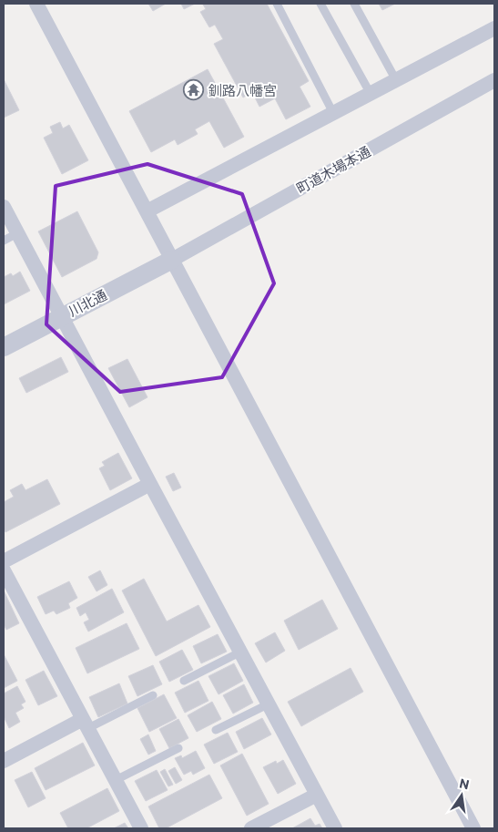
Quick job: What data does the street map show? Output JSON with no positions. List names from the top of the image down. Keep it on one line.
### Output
{"streets":{"street":["町道木場本通","川北通"]},"crossings":[["町道木場本通","川北通"]],"places":{"temple":["釧路八幡宮"]},"north":"top"}
